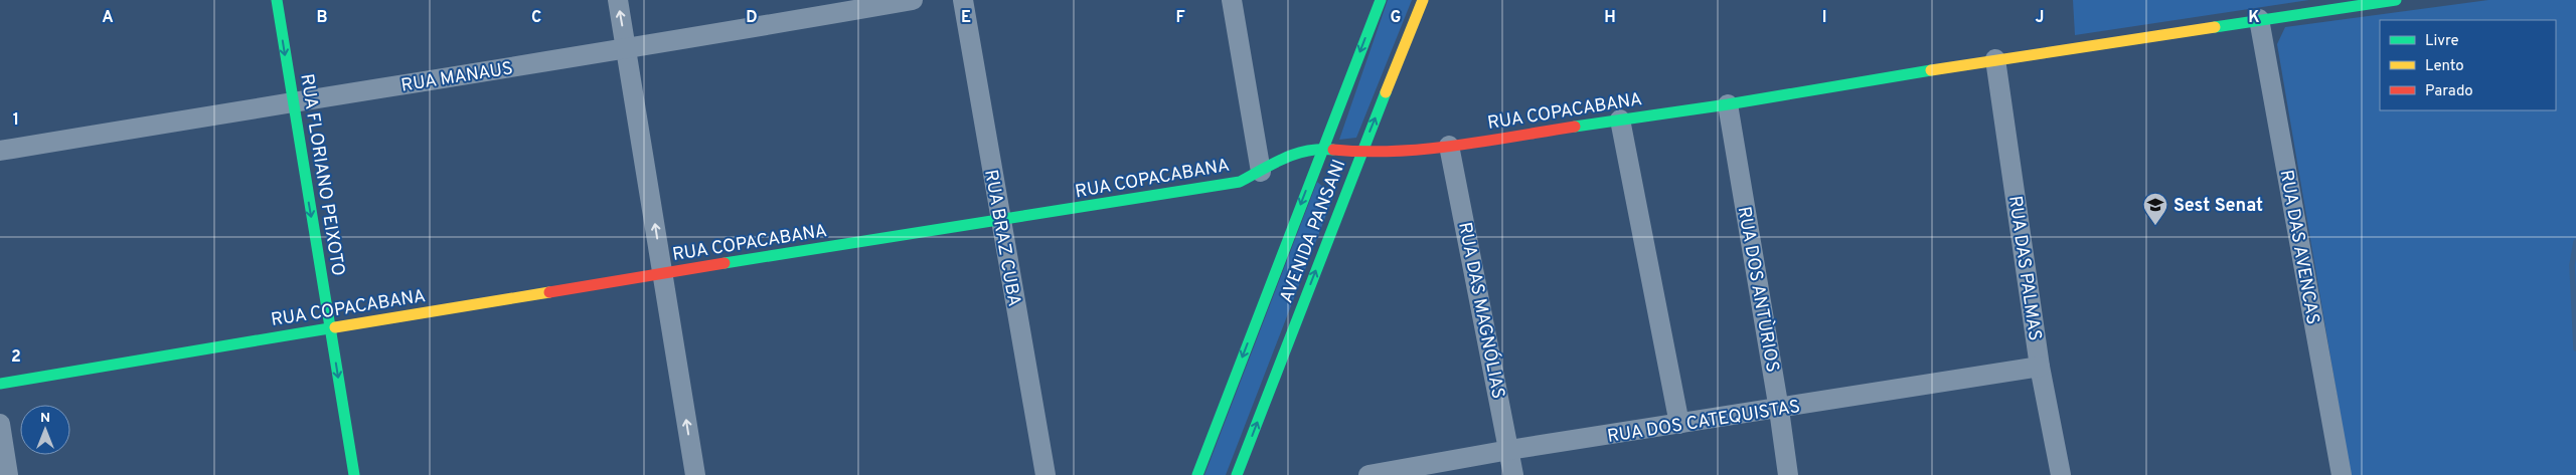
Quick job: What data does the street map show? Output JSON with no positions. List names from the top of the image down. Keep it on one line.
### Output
{"streets":{"street":["RUA MANAUS","RUA COPACABANA","RUA FLORIANO PEIXOTO","AVENIDA PANSANI","RUA BRAZ CUBA","RUA DAS AVENCAS","RUA DAS PALMAS","RUA DOS ANTÙRIOS","RUA DAS MAGNÓLIAS","RUA DOS CATEQUISTAS"]},"crossings":[["RUA MANAUS","RUA FLORIANO PEIXOTO"],["RUA COPACABANA","RUA FLORIANO PEIXOTO"],["RUA COPACABANA","AVENIDA PANSANI"],["RUA COPACABANA","RUA BRAZ CUBA"],["RUA COPACABANA","RUA DAS AVENCAS"],["RUA COPACABANA","RUA DAS PALMAS"],["RUA COPACABANA","RUA DOS ANTÙRIOS"],["RUA COPACABANA","RUA DAS MAGNÓLIAS"],["RUA DAS PALMAS","RUA DOS CATEQUISTAS"],["RUA DOS ANTÙRIOS","RUA DOS CATEQUISTAS"],["RUA DAS MAGNÓLIAS","RUA DOS CATEQUISTAS"]],"one_way":["RUA FLORIANO PEIXOTO"],"places":{"school or university":["Sest Senat"]},"legend":["Livre","Lento","Parado"],"north":"top","grid":{"columns":["A","B","C","D","E","F","G","H","I","J","K"],"rows":["1","2"]}}
